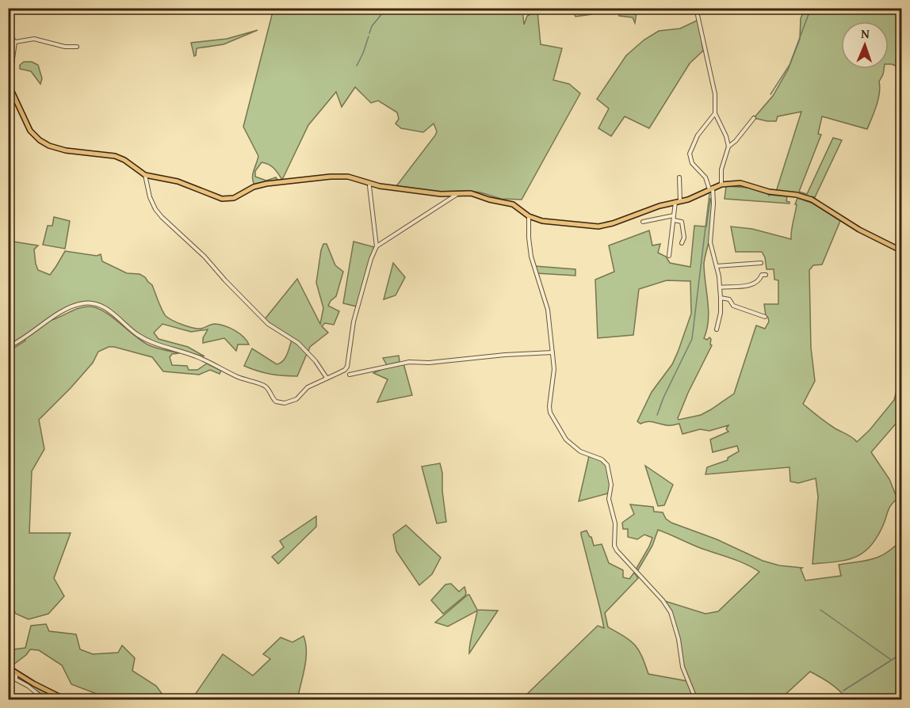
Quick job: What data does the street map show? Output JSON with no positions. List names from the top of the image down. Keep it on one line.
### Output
{"north":"top"}
